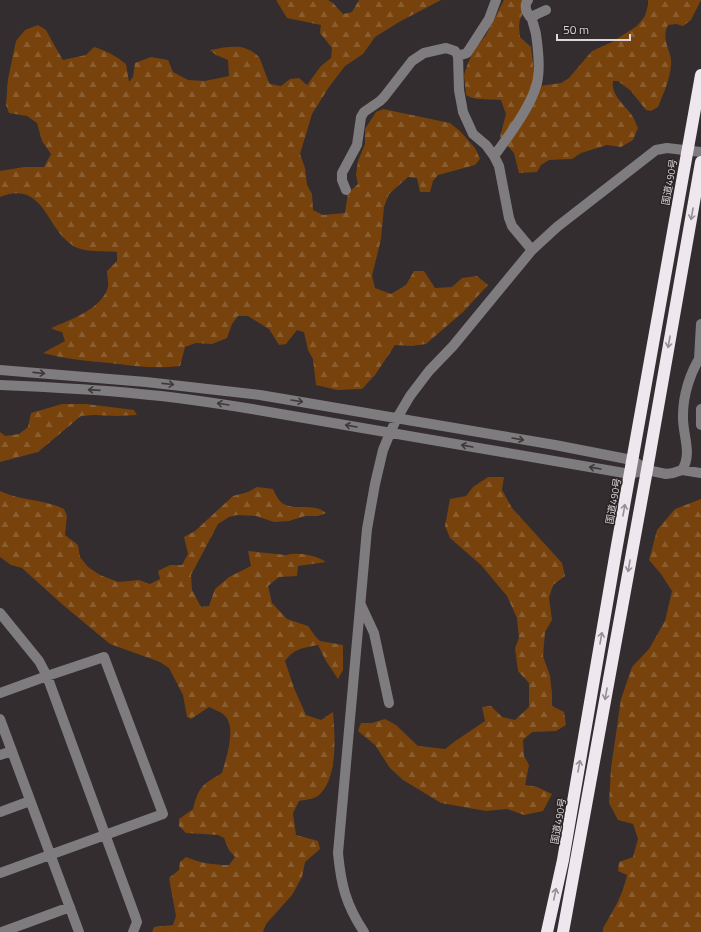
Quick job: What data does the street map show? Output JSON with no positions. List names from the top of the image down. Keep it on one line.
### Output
{"streets":{"highway":["国道490号"]},"scale_bar":"50 m"}
